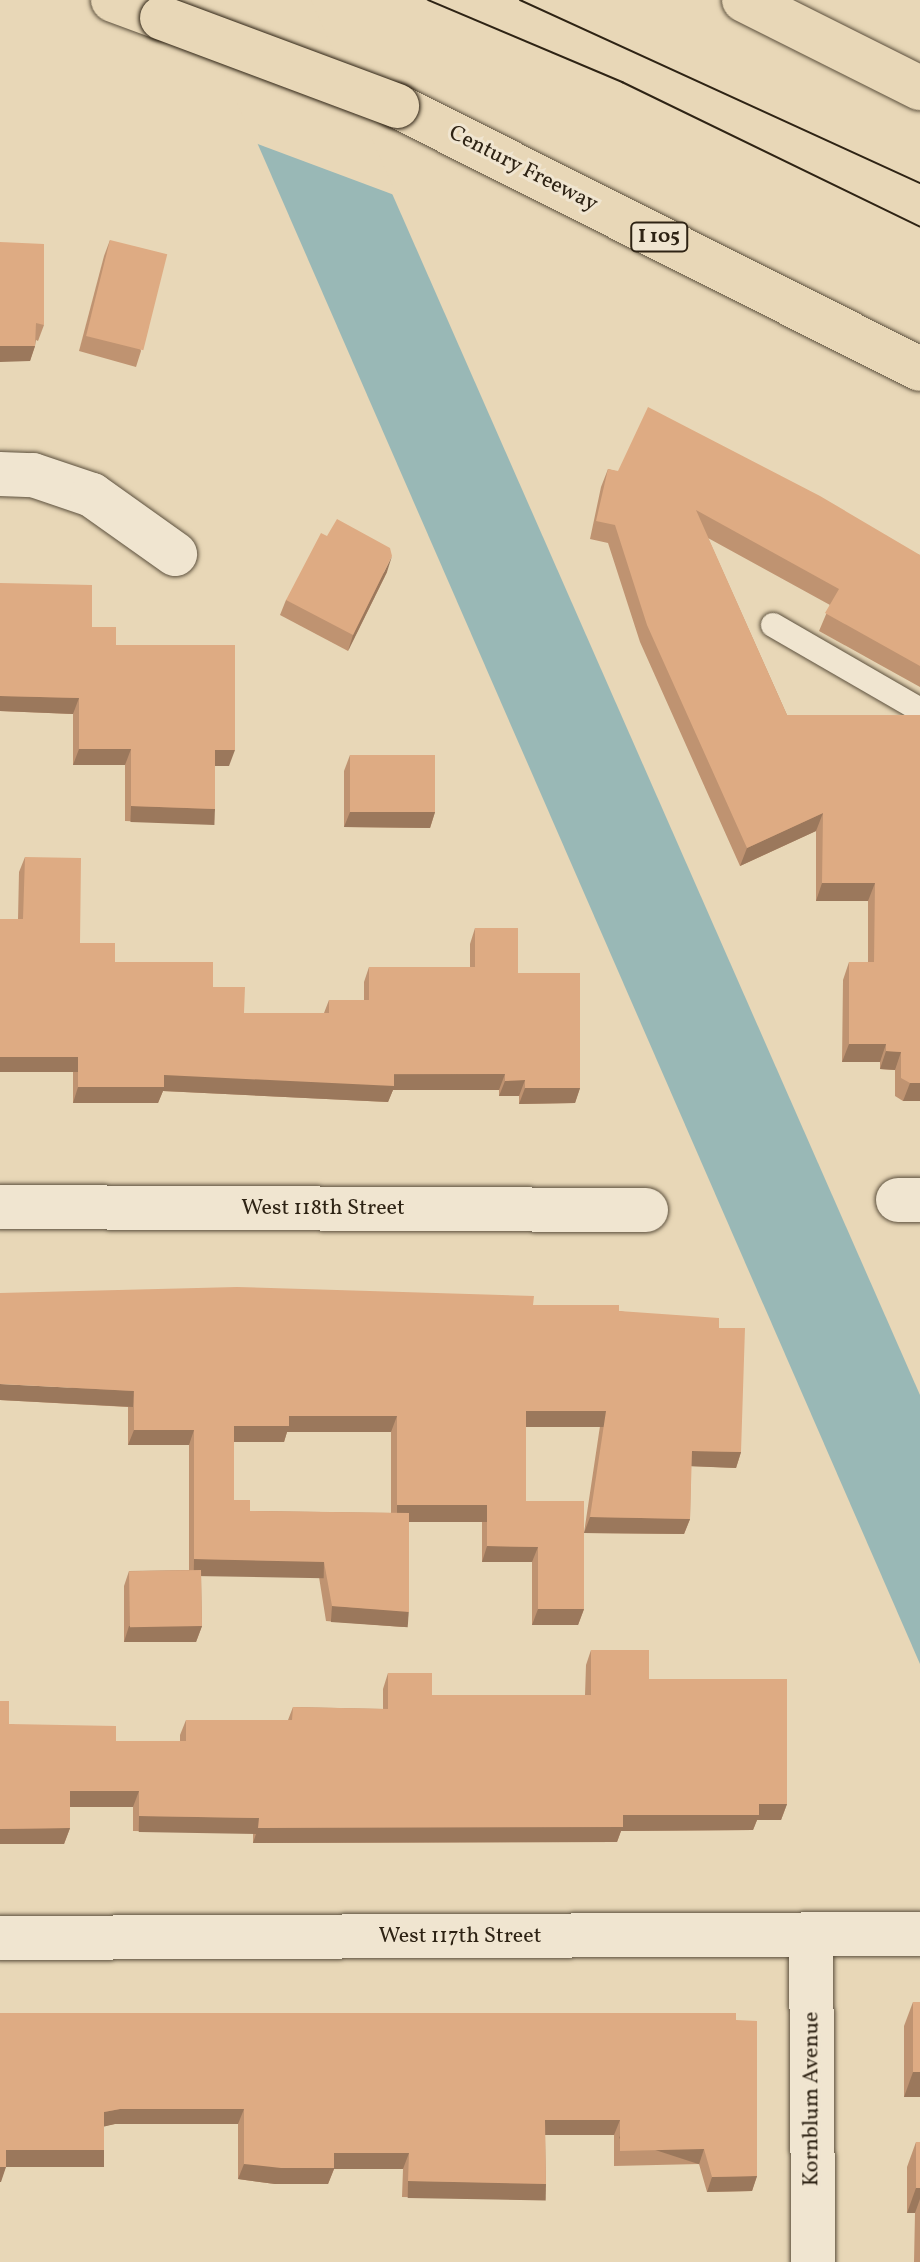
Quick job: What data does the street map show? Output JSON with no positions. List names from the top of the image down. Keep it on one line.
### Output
{"streets":{"highway":["Century Freeway","I 105"],"street":["West 118th Street","West 117th Street","Kornblum Avenue"]},"crossings":[["West 117th Street","Kornblum Avenue"]]}
